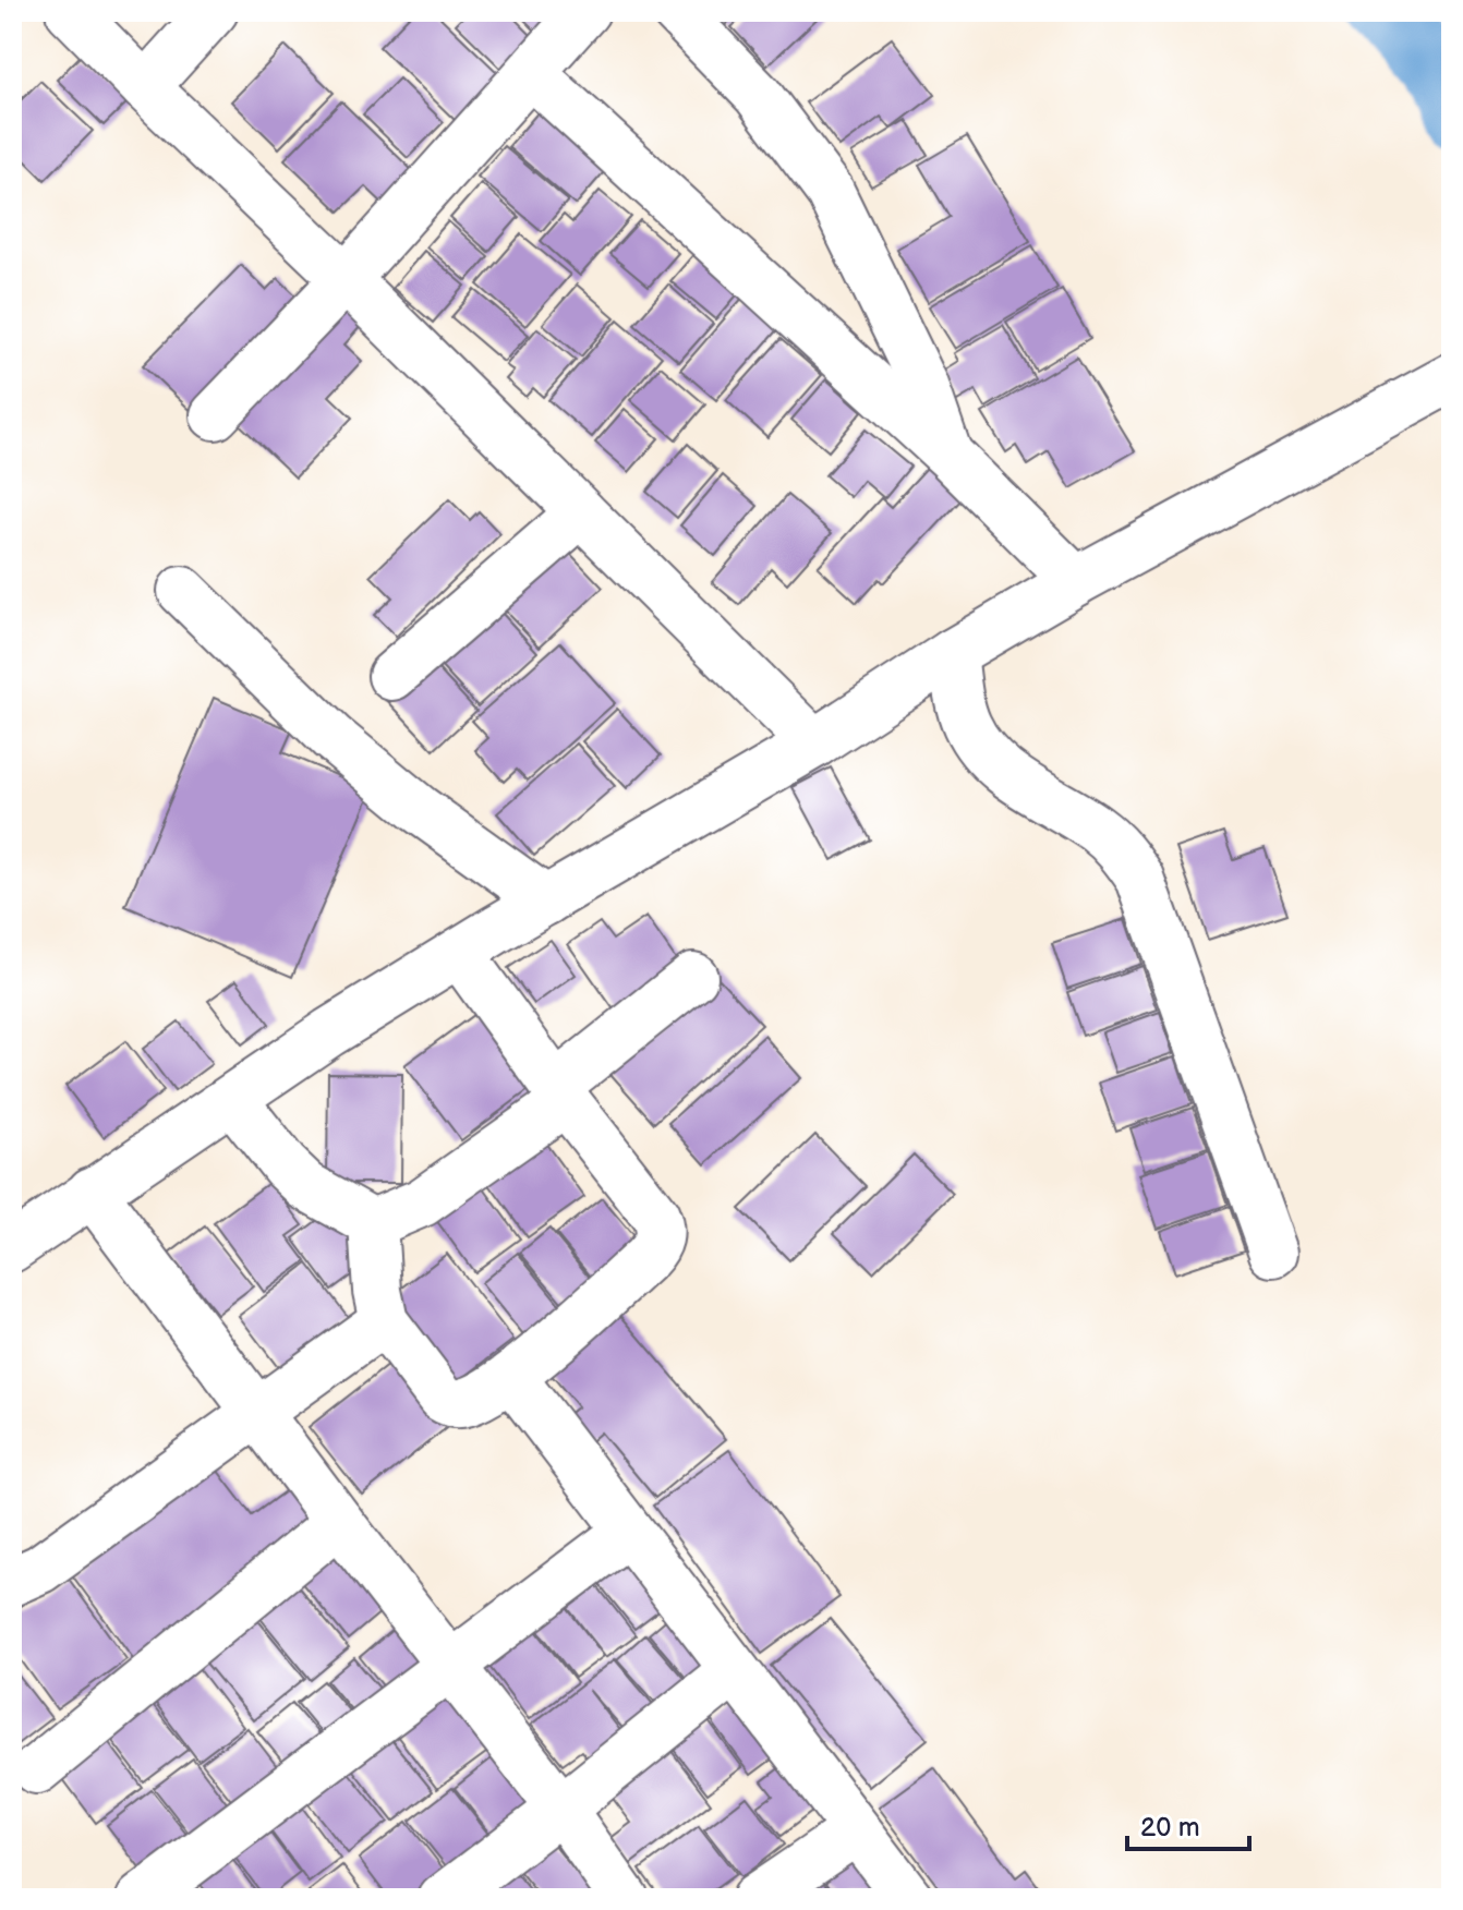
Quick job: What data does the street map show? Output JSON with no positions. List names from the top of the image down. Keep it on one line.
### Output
{"scale_bar":"20 m"}
